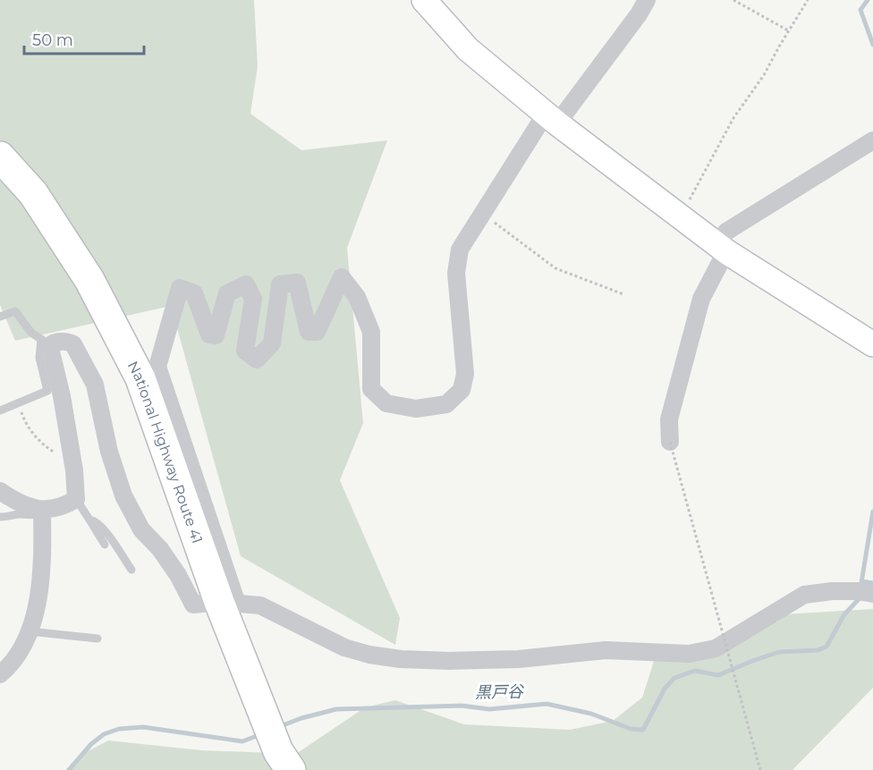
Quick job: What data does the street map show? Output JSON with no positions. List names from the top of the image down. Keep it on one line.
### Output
{"streets":{"highway":["National Highway Route 41"]},"water":["黒戸谷"],"scale_bar":"50 m"}
